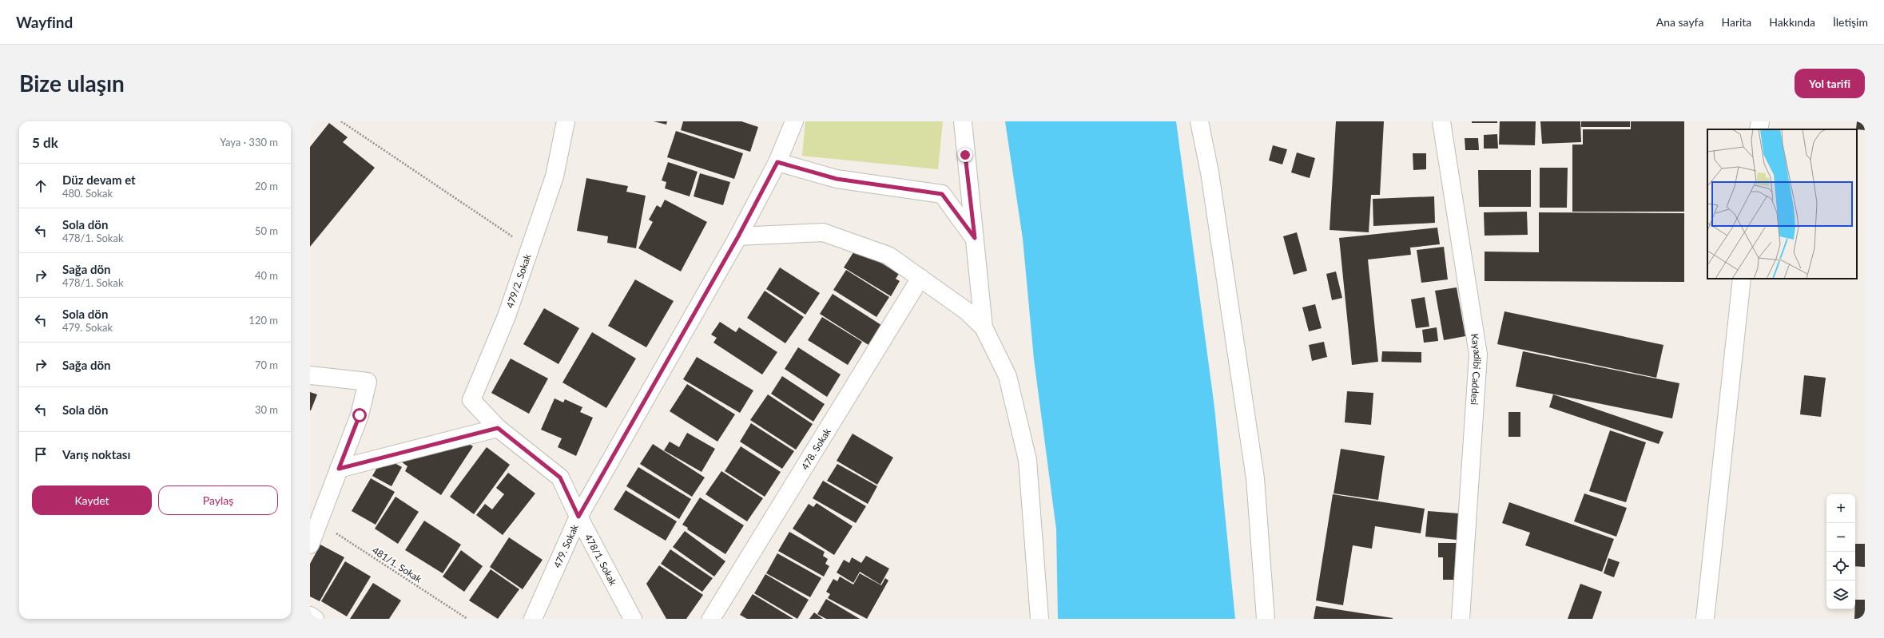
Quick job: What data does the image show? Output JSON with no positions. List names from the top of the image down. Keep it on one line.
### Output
{"streets":{"street":["479/2. Sokak","Kayadibi Caddesi","478. Sokak","479. Sokak","478/1. Sokak"],"path":["481/1. Sokak"]},"crossings":[["479/2. Sokak","478/1. Sokak"],["479. Sokak","478/1. Sokak"]],"page":{"header":"Wayfind","nav":["Ana sayfa","Harita","Hakkında","İletişim"],"buttons":["Yol tarifi",["Kaydet","Paylaş"]],"title":"Bize ulaşın","heading":["5 dk","Yaya · 330 m"],"list":[["Düz devam et","480. Sokak","20 m"],["Sola dön","478/1. Sokak","50 m"],["Sağa dön","478/1. Sokak","40 m"],["Sola dön","479. Sokak","120 m"],["Sağa dön","70 m"],["Sola dön","30 m"],"Varış noktası"],"map_buttons":["+","−"]}}
